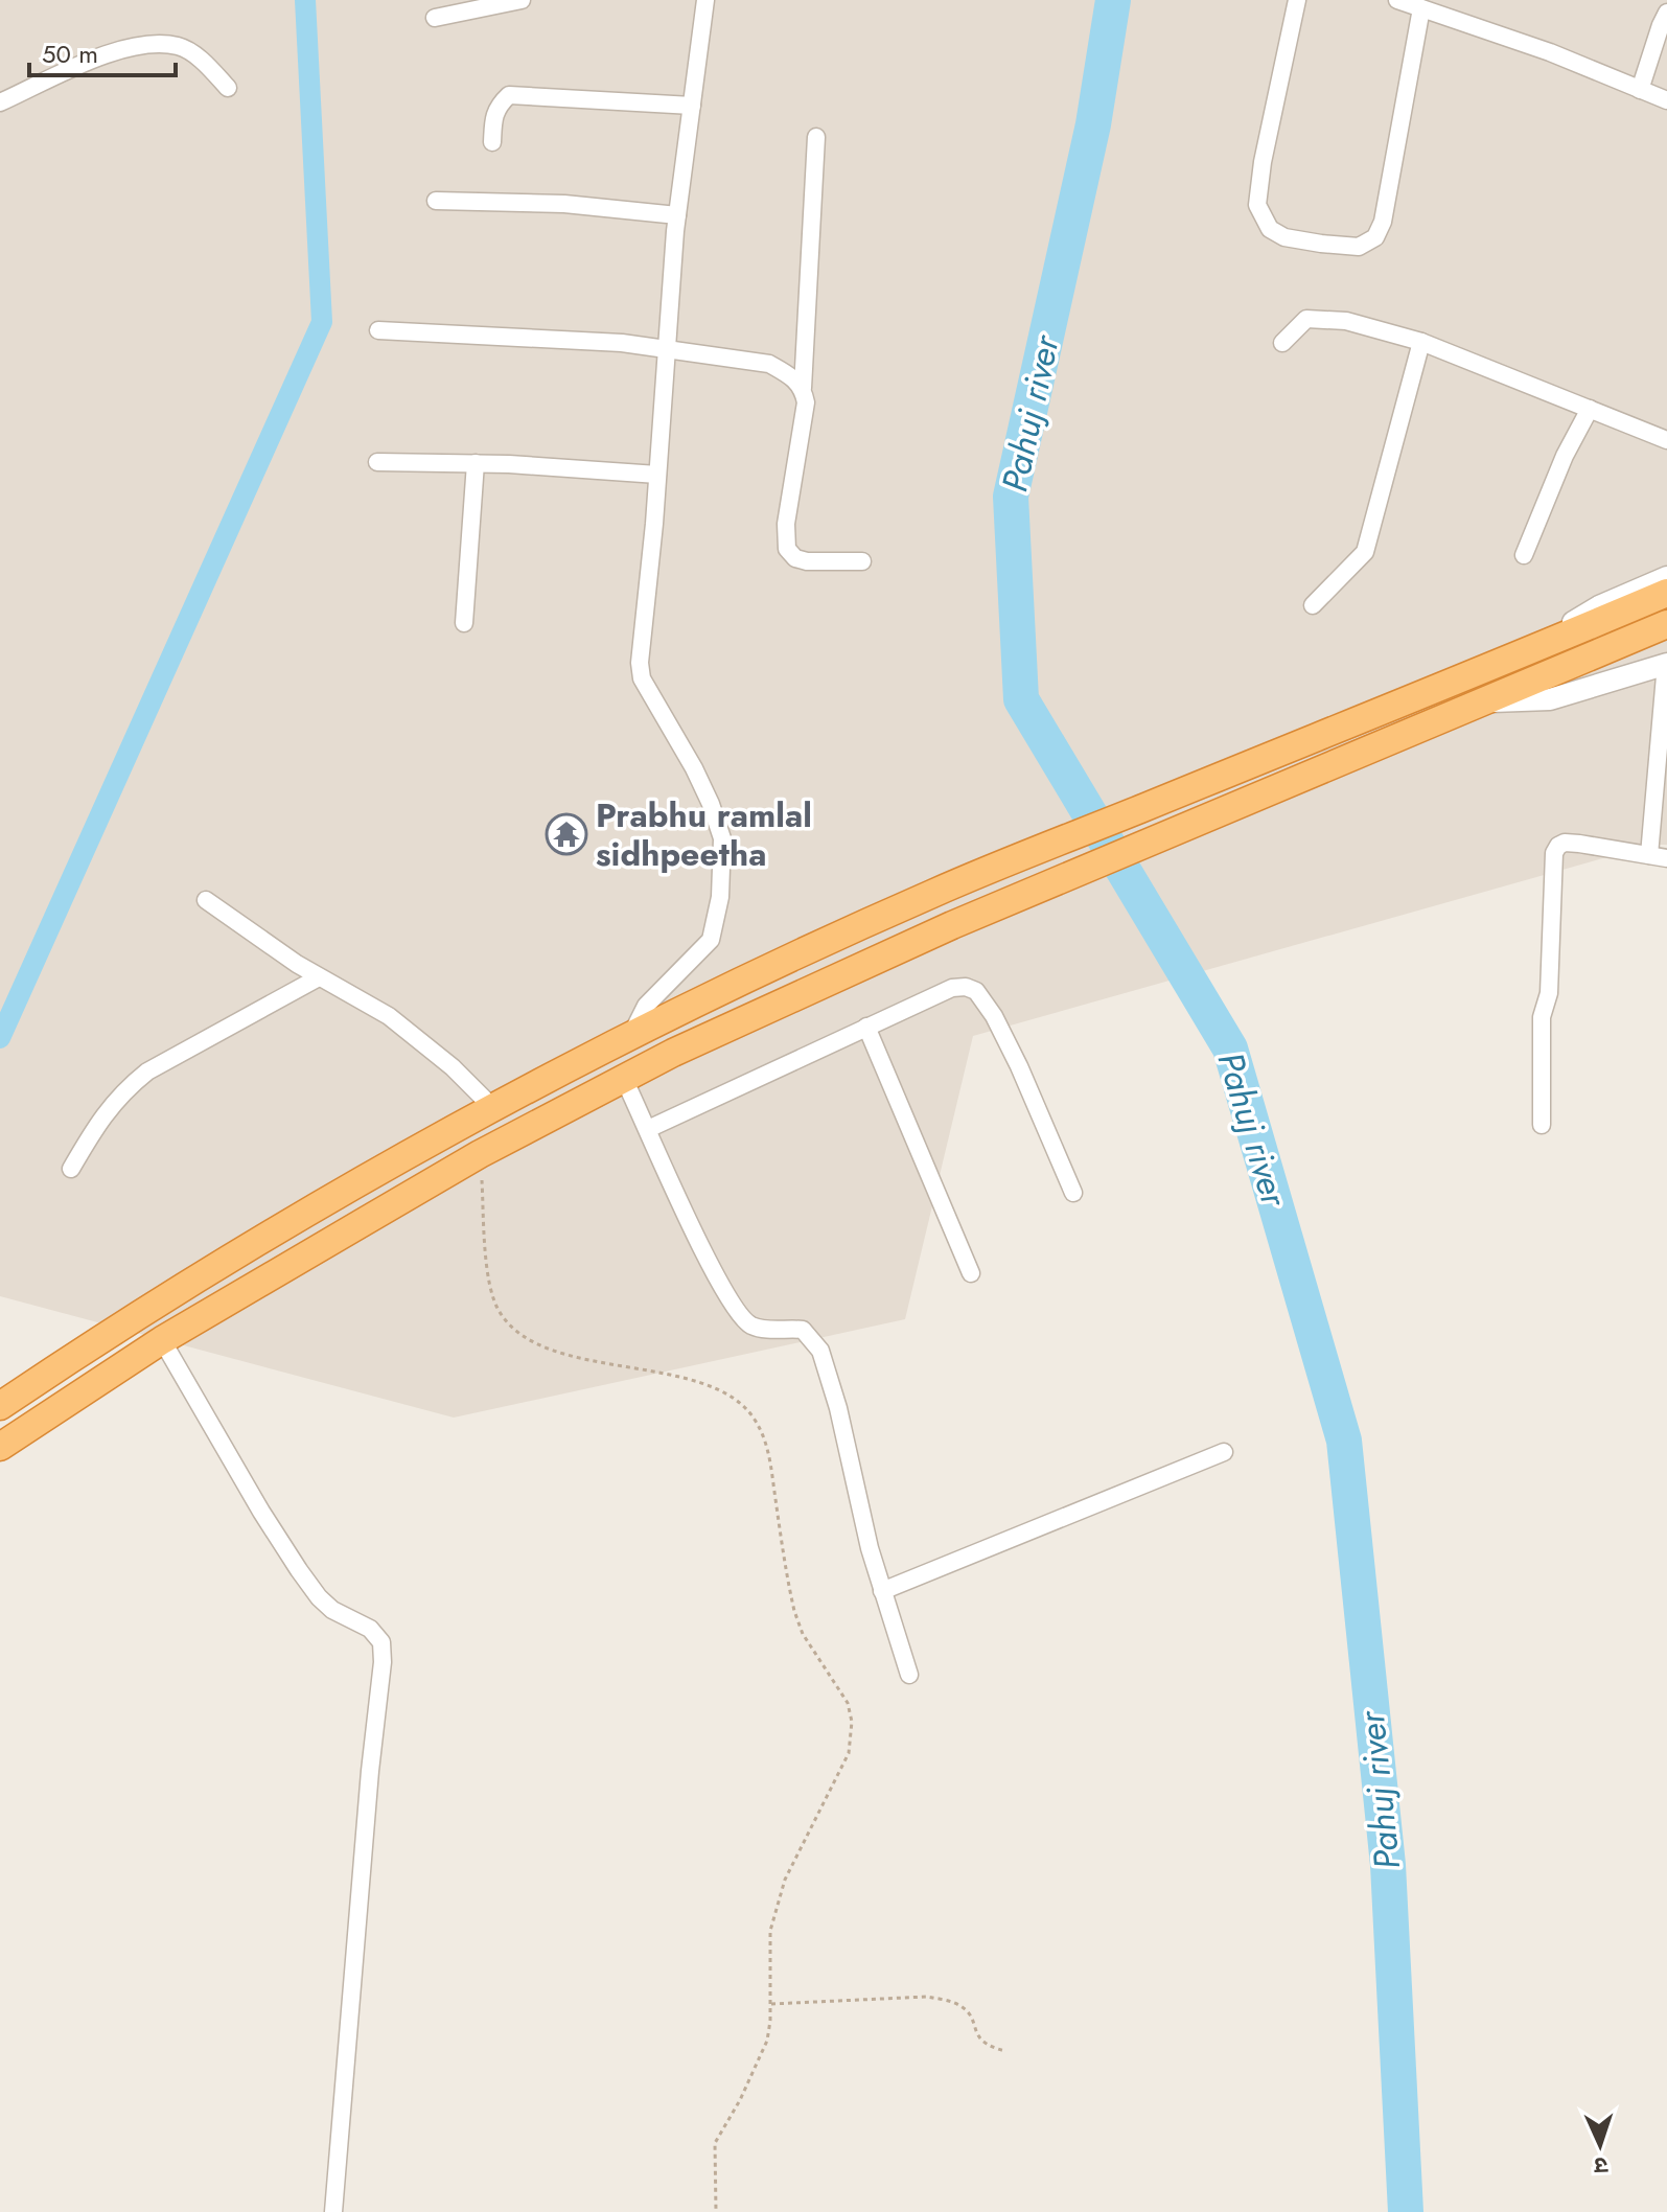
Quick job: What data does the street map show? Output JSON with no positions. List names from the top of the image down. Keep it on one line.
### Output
{"water":["Pahuj river"],"places":{"temple":["Prabhu ramlal sidhpeetha"]},"scale_bar":"50 m","north":"bottom"}
